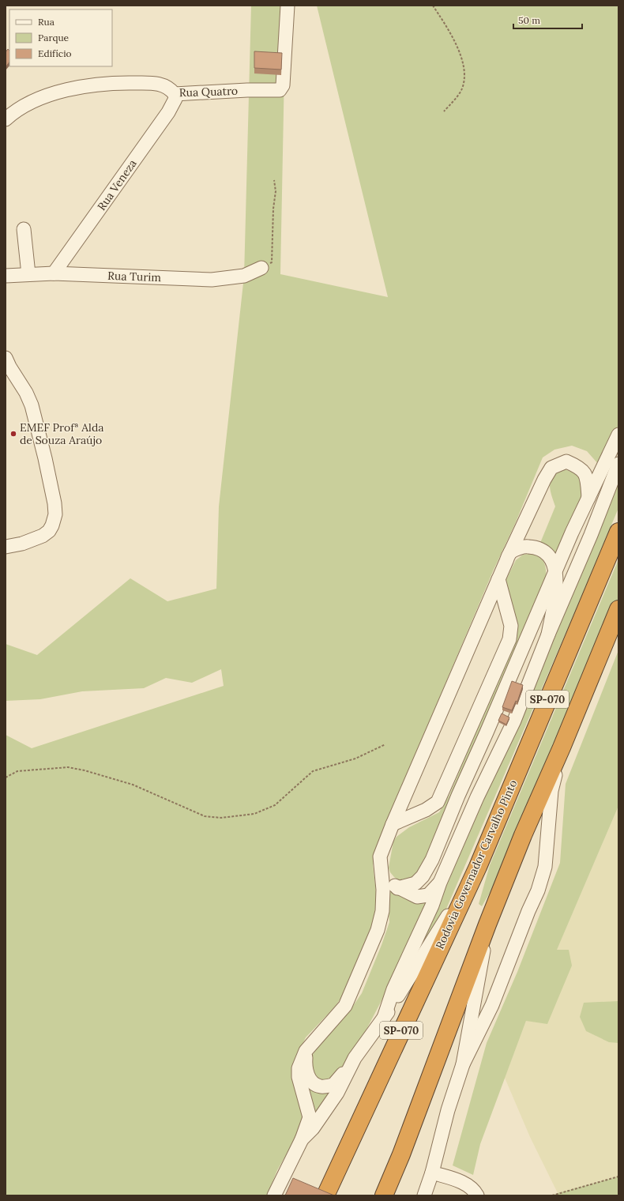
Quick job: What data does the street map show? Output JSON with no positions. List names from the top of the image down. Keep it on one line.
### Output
{"streets":{"highway":["SP-070","Rodovia Governador Carvalho Pinto"],"street":["Rua Quatro","Rua Veneza","Rua Turim"]},"crossings":[["Rua Quatro","Rua Veneza"],["Rua Veneza","Rua Turim"]],"places":["EMEF Profª Alda de Souza Araújo"],"legend":["Rua","Parque","Edifício"],"scale_bar":"50 m"}
